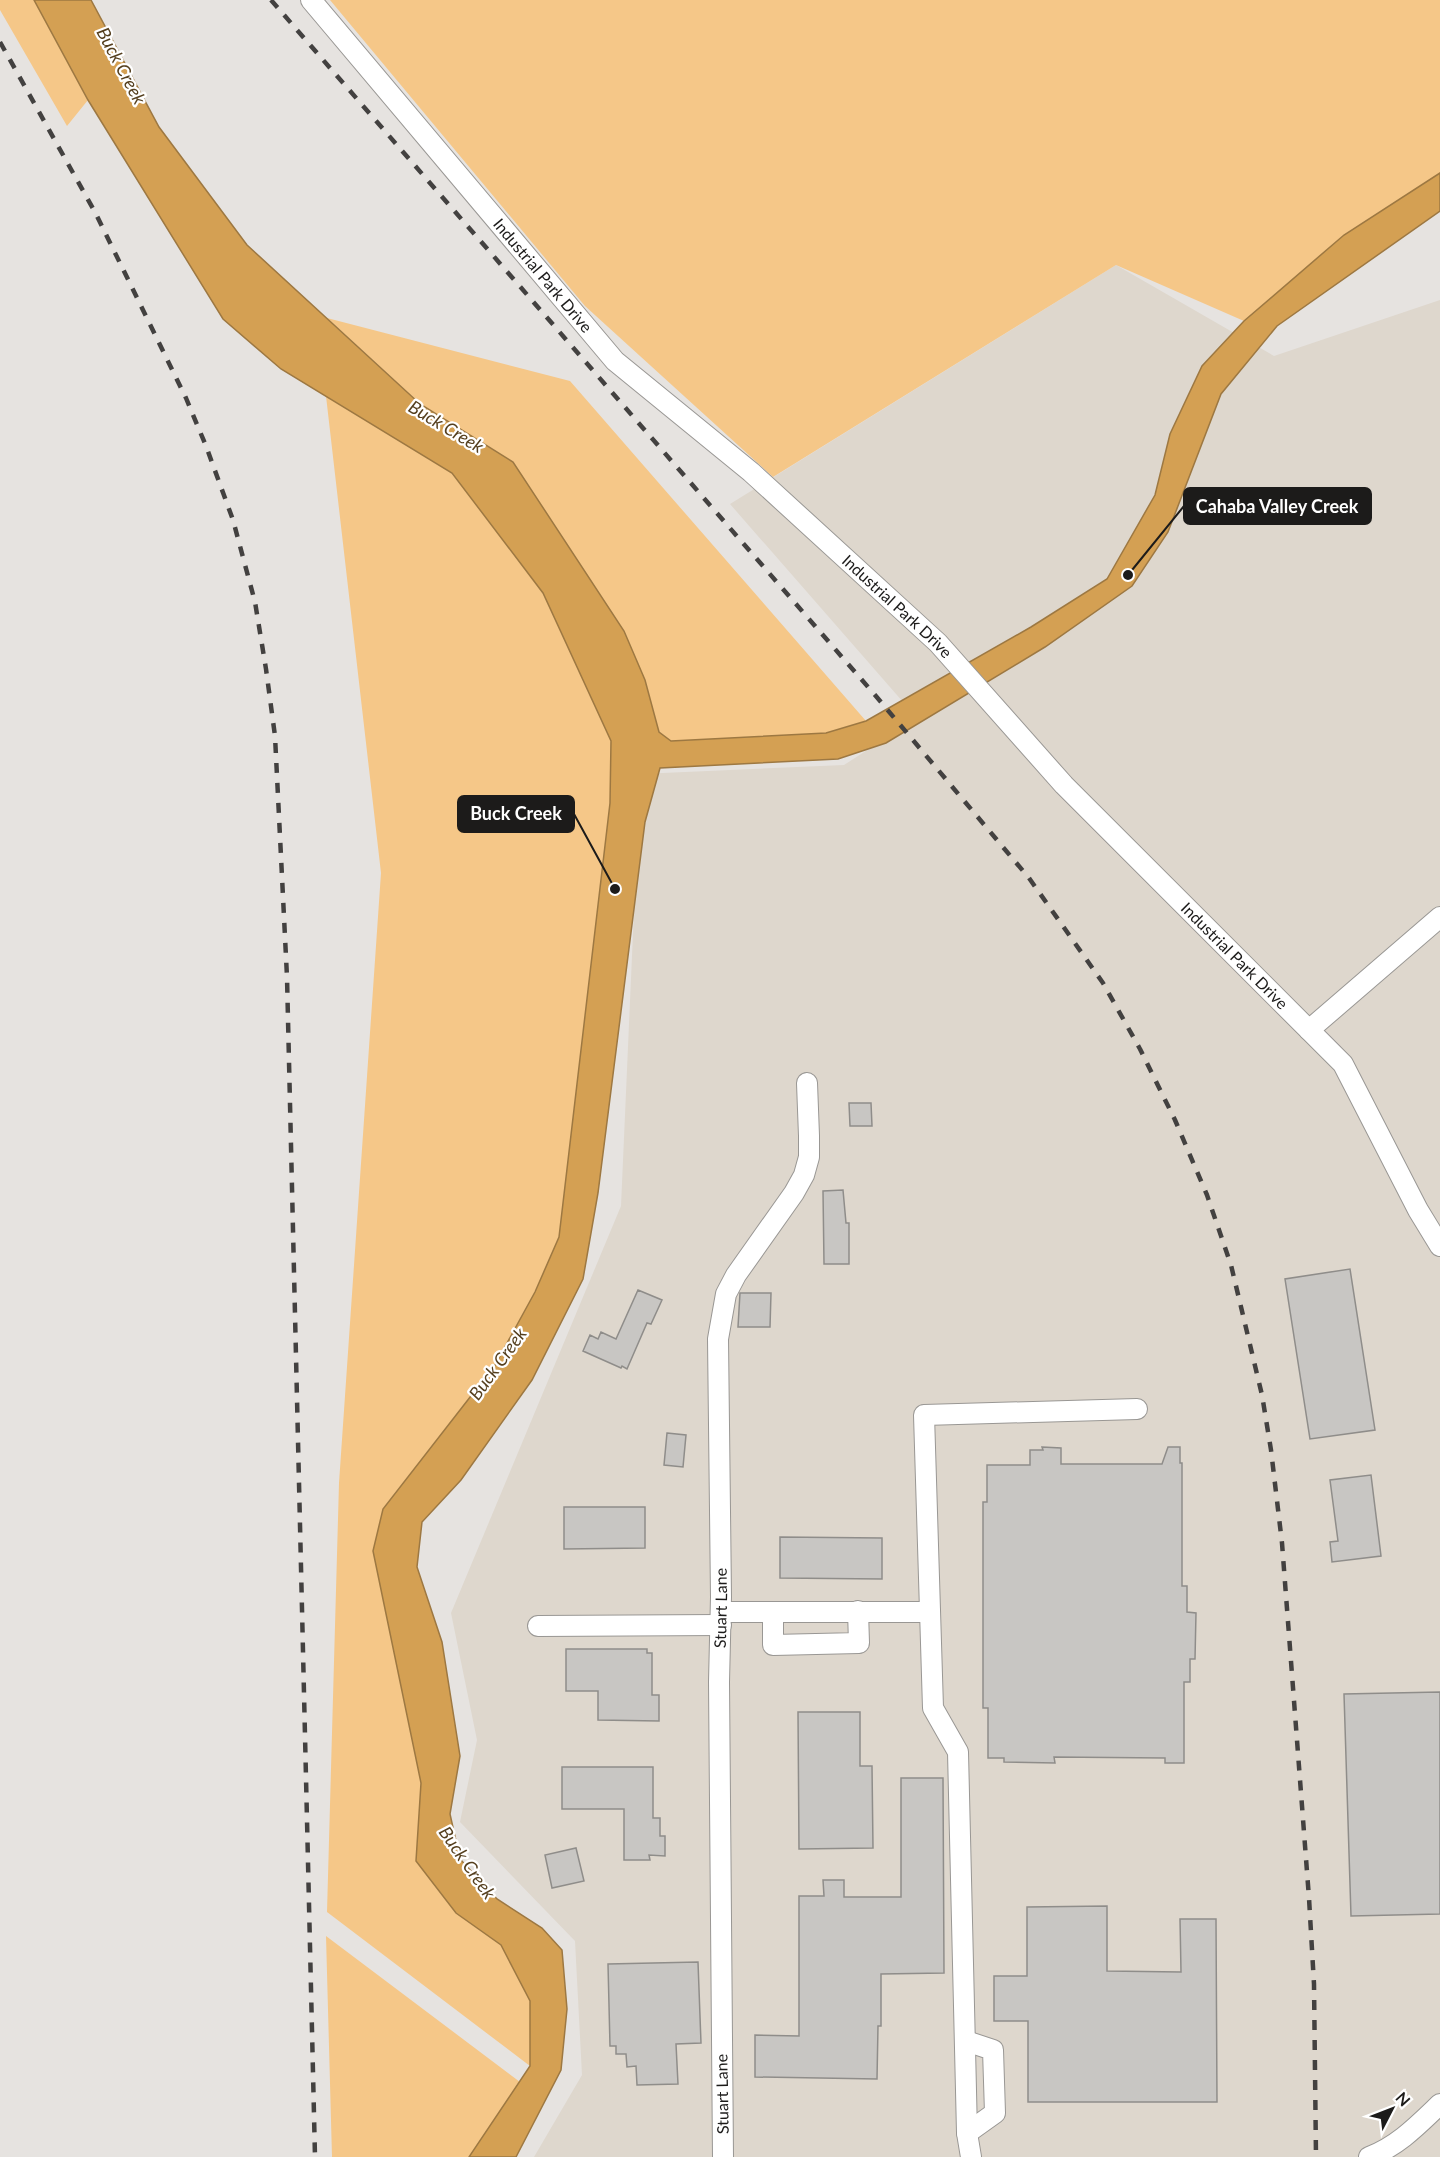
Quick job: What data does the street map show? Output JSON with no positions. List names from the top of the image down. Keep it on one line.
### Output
{"streets":{"street":["Industrial Park Drive","Stuart Lane"]},"water":["Buck Creek"],"places":["Cahaba Valley Creek","Buck Creek"],"north":"top right"}
